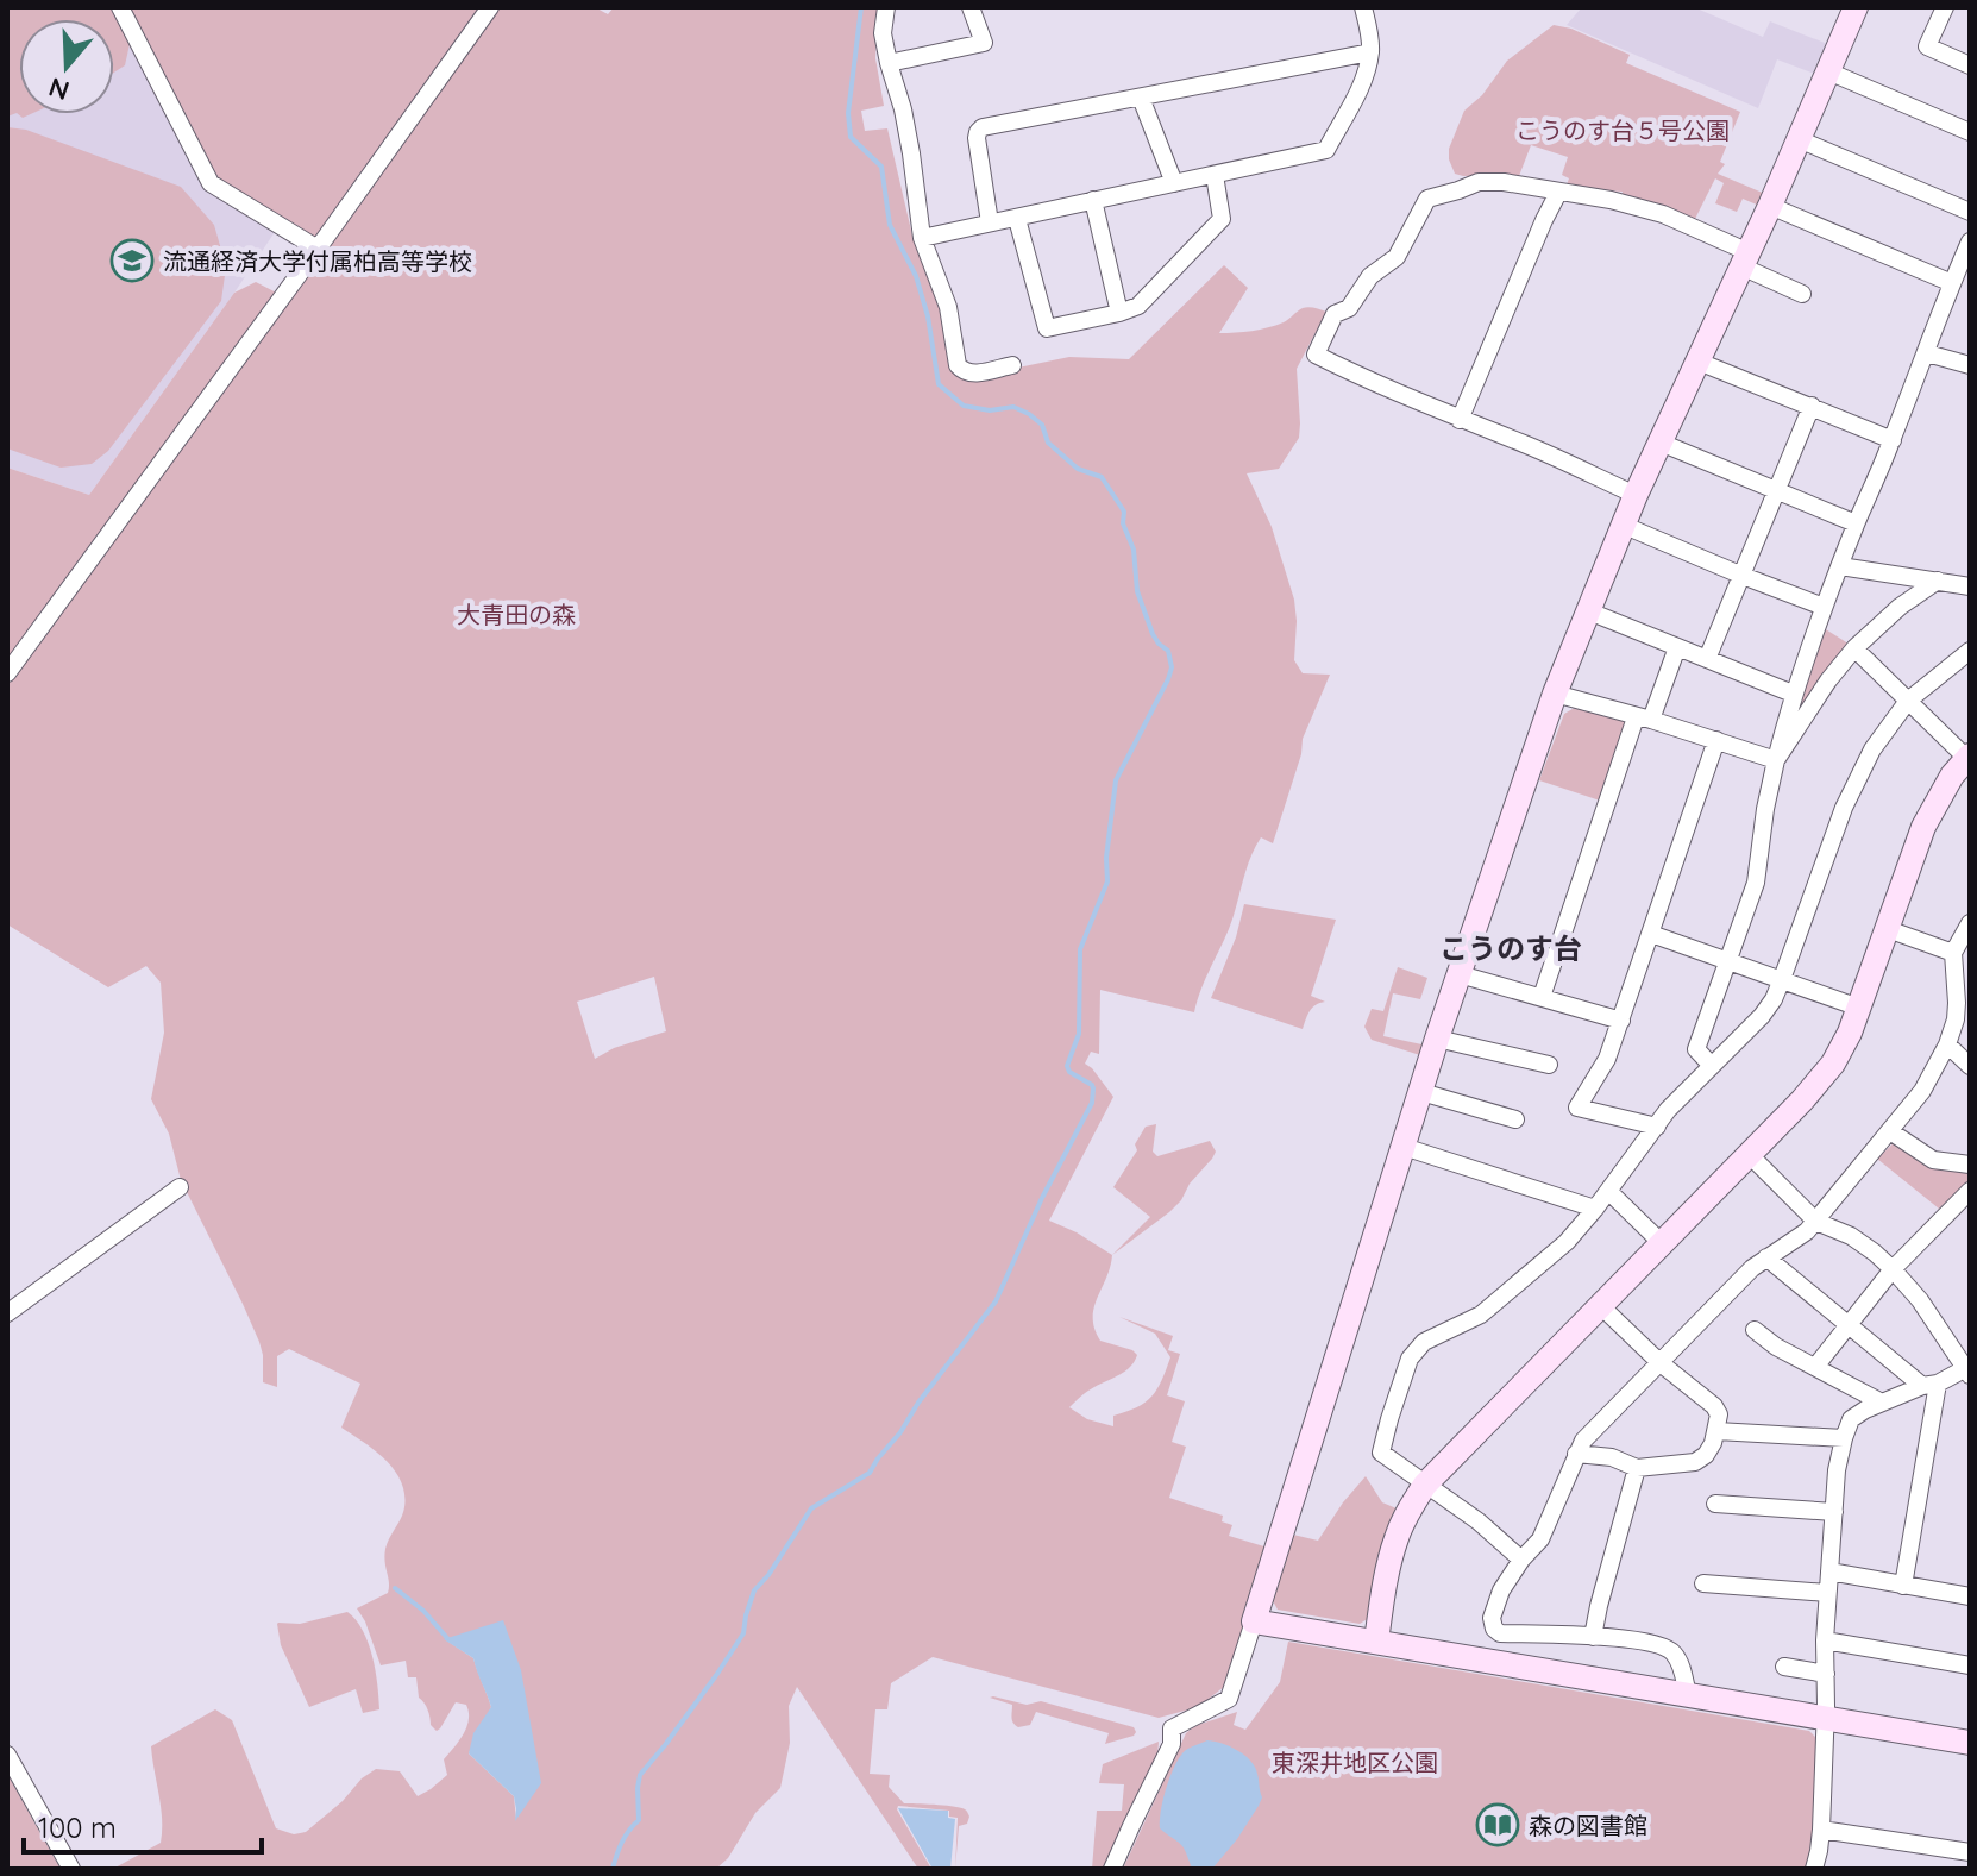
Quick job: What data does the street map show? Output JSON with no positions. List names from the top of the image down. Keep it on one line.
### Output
{"districts":["こうのす台"],"parks":["こうのす台５号公園","大青田の森","東深井地区公園"],"places":{"school or university":["流通経済大学付属柏高等学校"],"library":["森の図書館"]},"scale_bar":"100 m","north":"bottom"}
